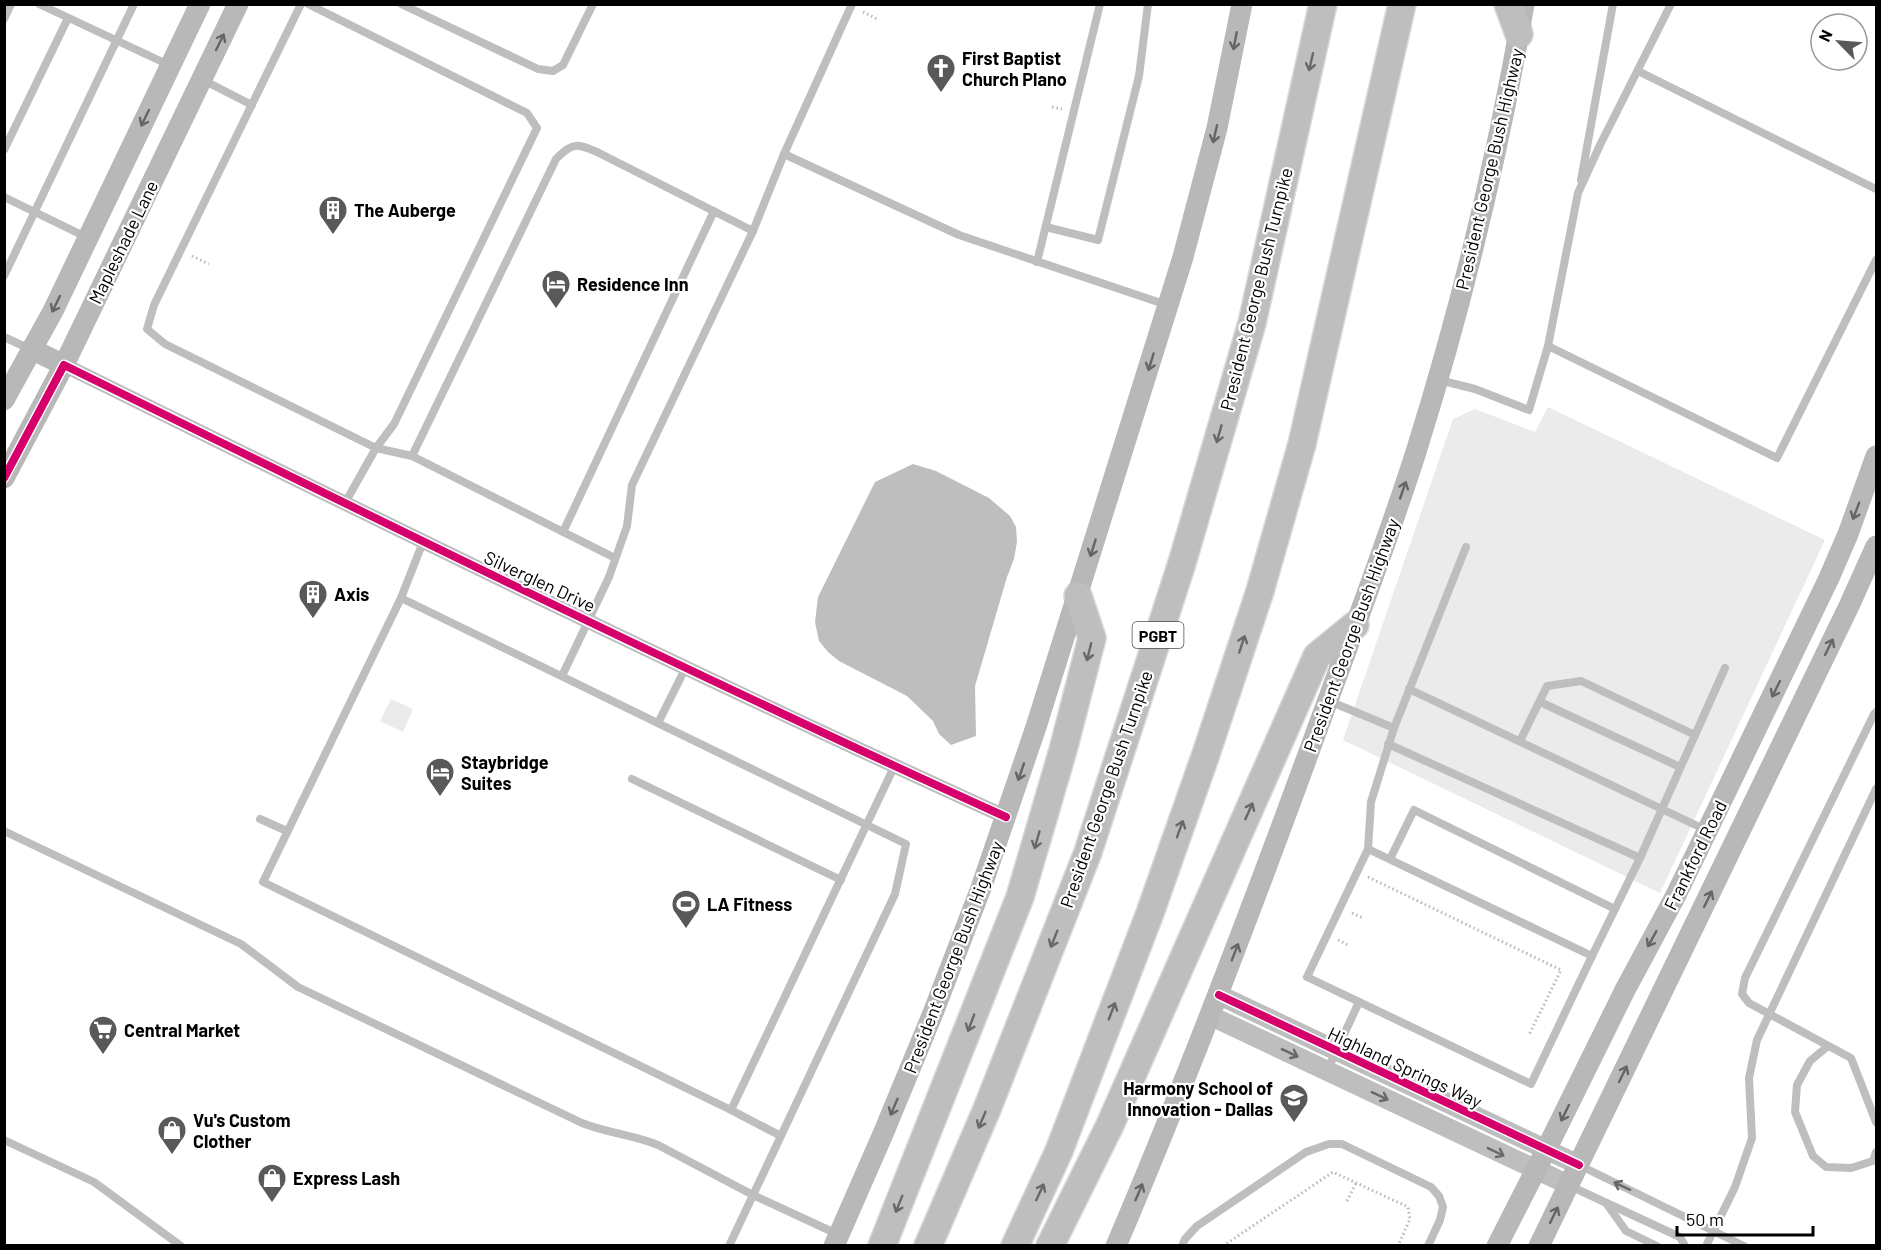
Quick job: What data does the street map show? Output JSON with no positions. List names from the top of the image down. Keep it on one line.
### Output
{"streets":{"highway":["President George Bush Turnpike","PGBT"],"main road":["President George Bush Highway","Mapleshade Lane","Frankford Road"],"street":["Silverglen Drive","Highland Springs Way"]},"crossings":[["President George Bush Highway","Silverglen Drive"],["President George Bush Highway","Highland Springs Way"],["Mapleshade Lane","Silverglen Drive"],["Frankford Road","Highland Springs Way"]],"places":{"church":["First Baptist Church Plano"],"building":["The Auberge","Axis"],"hotel":["Residence Inn","Staybridge Suites"],"sports":["LA Fitness"],"supermarket":["Central Market"],"school or university":["Harmony School of Innovation - Dallas"],"shop":["Vu's Custom Clother","Express Lash"]},"scale_bar":"50 m","north":"top left"}
